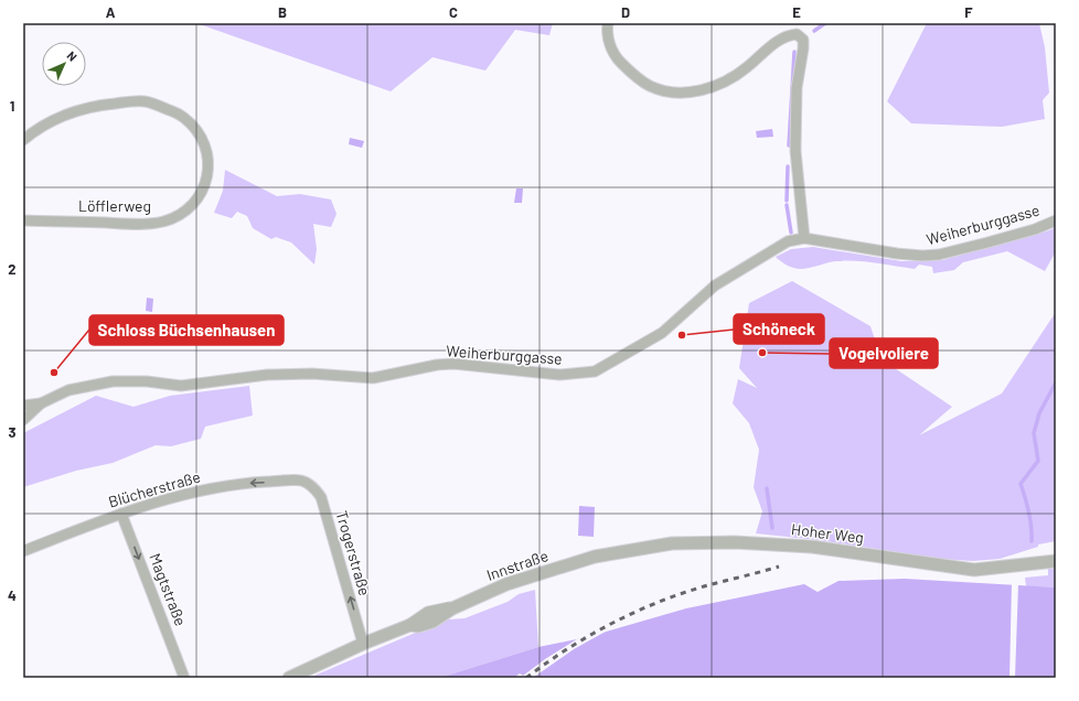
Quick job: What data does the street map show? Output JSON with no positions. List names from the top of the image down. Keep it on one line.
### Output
{"streets":{"street":["Löfflerweg","Weiherburggasse","Blücherstraße","Hoher Weg","Trogerstraße","Innstraße","Magtstraße"]},"crossings":[["Blücherstraße","Trogerstraße"],["Blücherstraße","Magtstraße"],["Hoher Weg","Innstraße"],["Trogerstraße","Innstraße"]],"one_way":["Blücherstraße","Trogerstraße","Magtstraße"],"places":["Schöneck","Vogelvoliere","Schloss Büchsenhausen"],"north":"top right","grid":{"columns":["A","B","C","D","E","F"],"rows":["1","2","3","4"]}}
